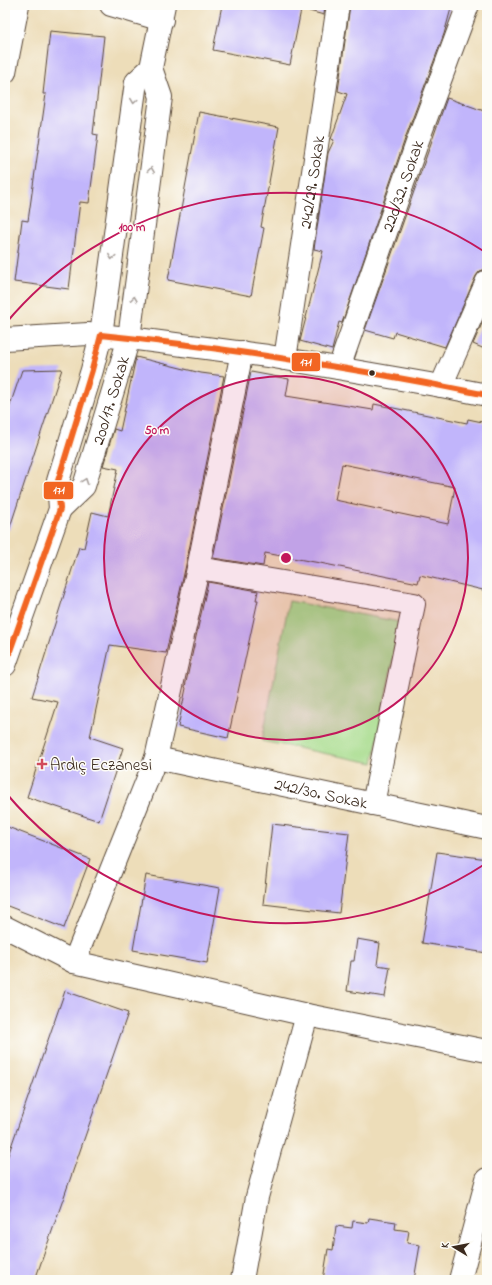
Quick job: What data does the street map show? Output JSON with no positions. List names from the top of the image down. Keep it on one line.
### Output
{"streets":{"street":["242/29. Sokak","220/32. Sokak","200/17. Sokak","242/30. Sokak"]},"places":{"health":["Ardıç Eczanesi"]},"lines":["transit line 171"],"north":"left","rings":["100 m","50 m"]}
